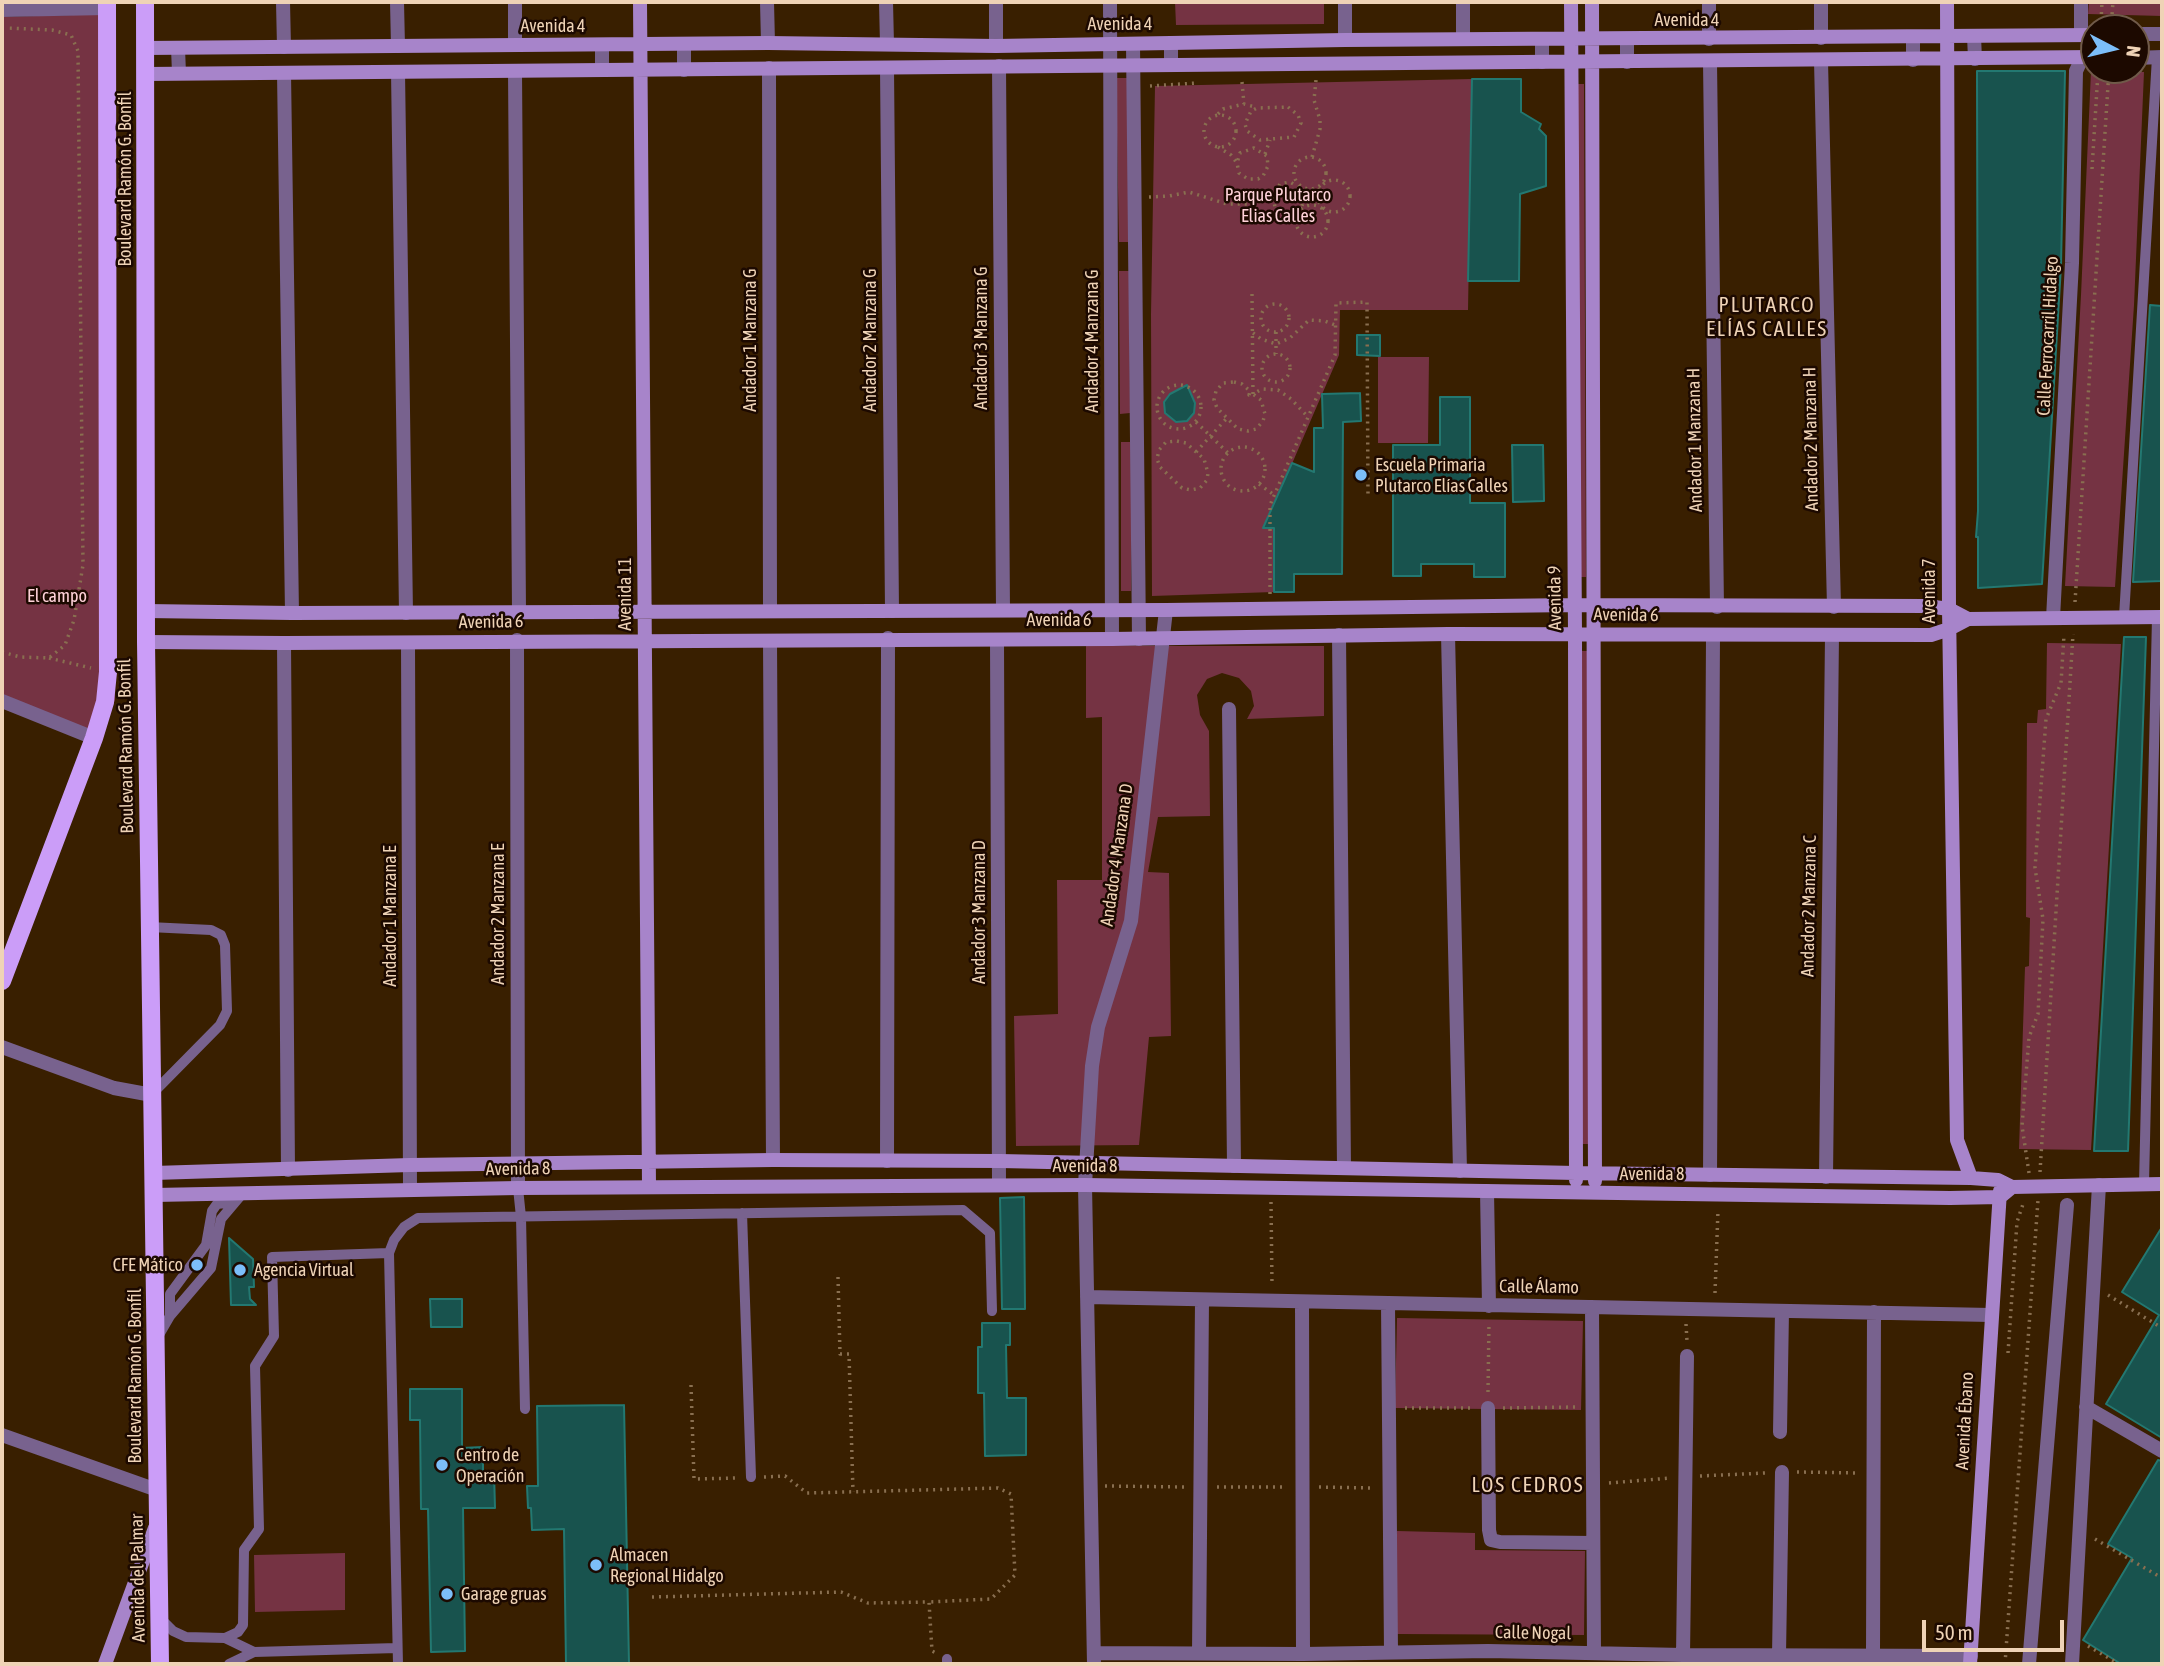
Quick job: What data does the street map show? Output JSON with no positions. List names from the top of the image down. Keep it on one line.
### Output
{"streets":{"main road":["Boulevard Ramón G. Bonfil","Avenida del Palmar"],"street":["Avenida 4","Calle Ferrocarril Hidalgo","Andador 3 Manzana G","Andador 1 Manzana G","Andador 2 Manzana G","Andador 4 Manzana G","Andador 2 Manzana H","Andador 1 Manzana H","Avenida 7","Avenida 11","Avenida 9","Avenida 6","Andador 4 Manzana D","Andador 2 Manzana C","Andador 3 Manzana D","Andador 2 Manzana E","Andador 1 Manzana E","Avenida 8","Calle Álamo","Avenida Ébano","Calle Nogal"]},"crossings":[["Avenida 4","Boulevard Ramón G. Bonfil"],["Avenida 4","Andador 4 Manzana G"],["Avenida 4","Avenida 7"],["Avenida 4","Avenida 11"],["Avenida 4","Avenida 9"],["Boulevard Ramón G. Bonfil","Avenida 6"],["Boulevard Ramón G. Bonfil","Avenida 8"],["Boulevard Ramón G. Bonfil","Avenida del Palmar"],["Calle Ferrocarril Hidalgo","Avenida 6"],["Andador 3 Manzana G","Avenida 6"],["Andador 1 Manzana G","Avenida 6"],["Andador 2 Manzana G","Avenida 6"],["Andador 4 Manzana G","Avenida 6"],["Andador 2 Manzana H","Avenida 6"],["Andador 1 Manzana H","Avenida 6"],["Avenida 7","Avenida 6"],["Avenida 7","Avenida 8"],["Avenida 11","Avenida 6"],["Avenida 11","Avenida 8"],["Avenida 9","Avenida 6"],["Avenida 9","Avenida 8"],["Avenida 6","Andador 4 Manzana D"],["Avenida 6","Andador 2 Manzana C"],["Avenida 6","Andador 3 Manzana D"],["Avenida 6","Andador 2 Manzana E"],["Avenida 6","Andador 1 Manzana E"],["Andador 4 Manzana D","Avenida 8"],["Andador 4 Manzana D","Calle Álamo"],["Andador 4 Manzana D","Calle Nogal"],["Andador 2 Manzana C","Avenida 8"],["Andador 3 Manzana D","Avenida 8"],["Andador 2 Manzana E","Avenida 8"],["Andador 1 Manzana E","Avenida 8"],["Avenida 8","Avenida Ébano"],["Calle Álamo","Avenida Ébano"],["Avenida Ébano","Calle Nogal"]],"districts":["PLUTARCO ELÍAS CALLES","LOS CEDROS"],"parks":["Parque Plutarco Elias Calles","El campo"],"places":["Escuela Primaria Plutarco Elías Calles","CFE Mático","Agencia Virtual","Centro de Operación","Almacen Regional Hidalgo","Garage gruas"],"scale_bar":"50 m","north":"right"}
